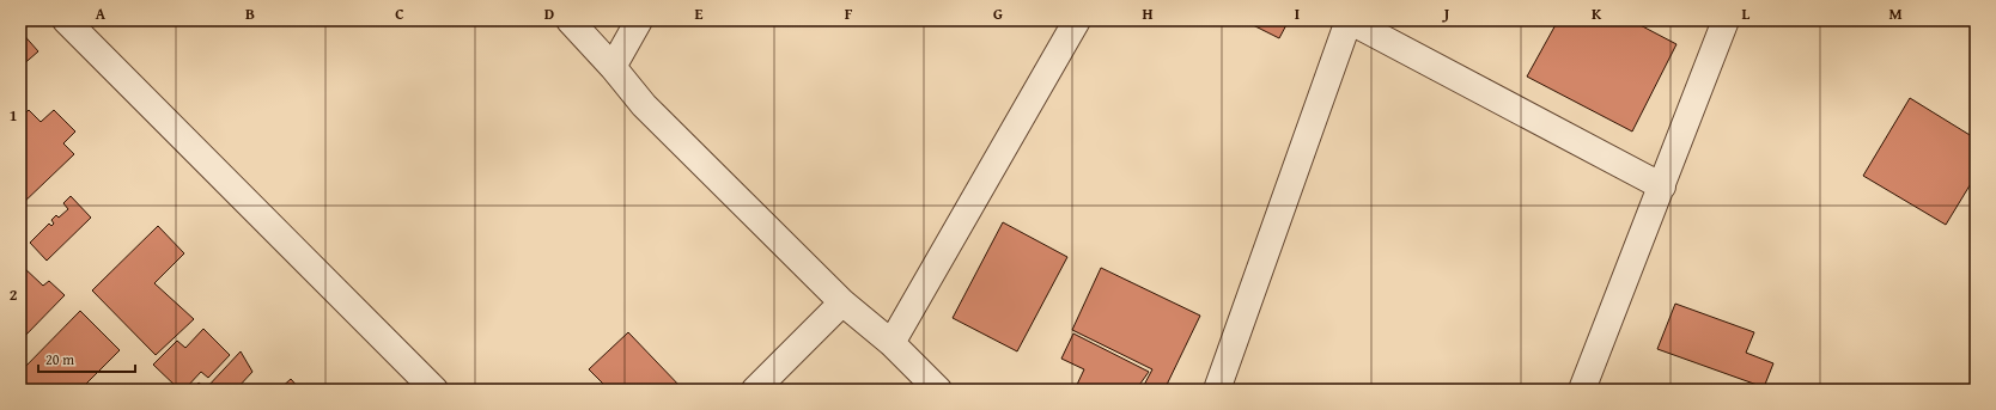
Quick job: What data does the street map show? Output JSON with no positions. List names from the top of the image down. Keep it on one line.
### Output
{"scale_bar":"20 m","grid":{"columns":["A","B","C","D","E","F","G","H","I","J","K","L","M"],"rows":["1","2"]}}
